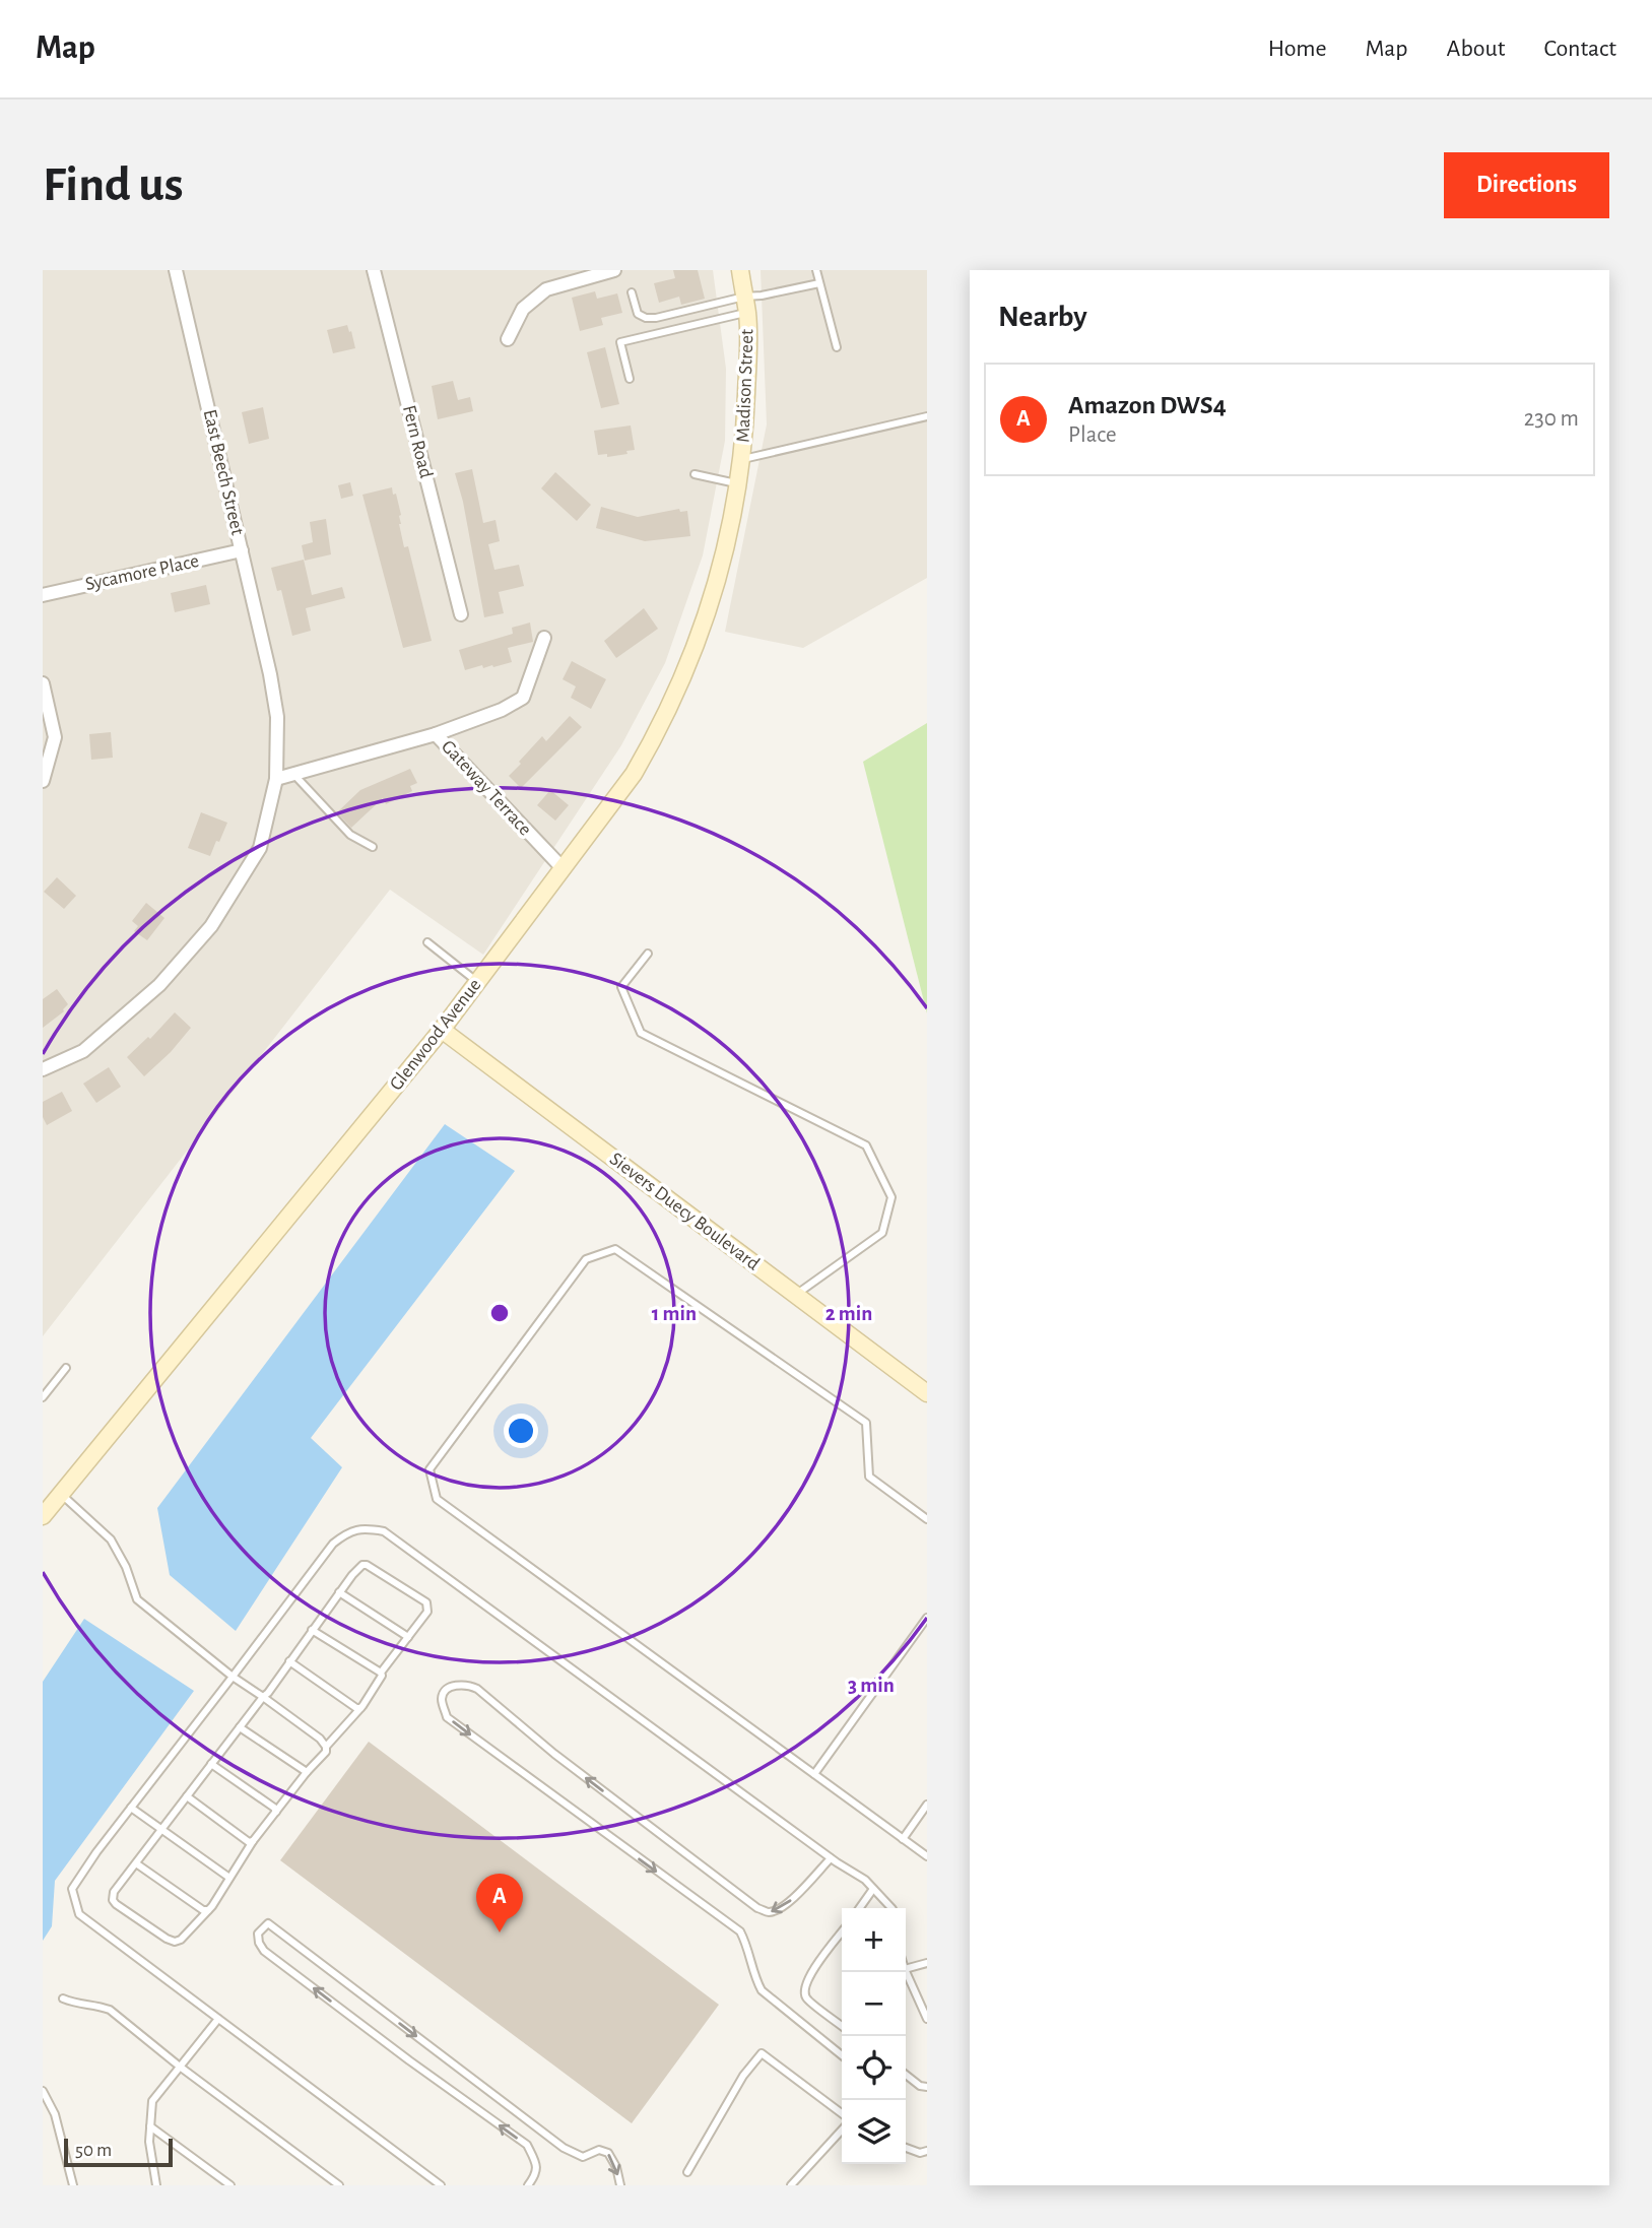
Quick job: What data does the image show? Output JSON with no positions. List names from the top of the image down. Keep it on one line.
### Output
{"streets":{"street":["Madison Street","Fern Road","East Beech Street","Sycamore Place","Gateway Terrace","Glenwood Avenue","Sievers Duecy Boulevard"]},"crossings":[["Madison Street","Glenwood Avenue"],["East Beech Street","Sycamore Place"],["East Beech Street","Gateway Terrace"],["Gateway Terrace","Glenwood Avenue"],["Glenwood Avenue","Sievers Duecy Boulevard"]],"scale_bar":"50 m","page":{"header":"Map","nav":["Home","Map","About","Contact"],"buttons":"Directions","title":"Find us","heading":"Nearby","list":[{"mark":"A","name":"Amazon DWS4","note":"Place","value":"230 m"}],"pins":"A","map_buttons":["+","−"],"scale":"50 m"},"rings":["1 min","2 min","3 min"]}
